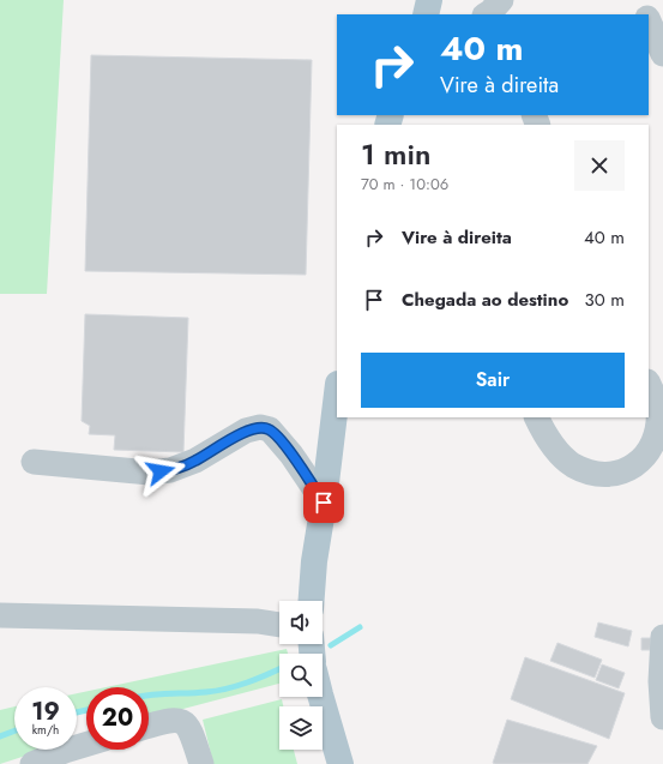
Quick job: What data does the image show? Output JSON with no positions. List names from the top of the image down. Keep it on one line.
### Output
{"page":{"turn":["40 m","Vire à direita"],"heading":["1 min","70 m · 10:06"],"list":[{"name":"Vire à direita","value":"40 m"},{"name":"Chegada ao destino","value":"30 m"}],"buttons":"Sair","speed":"19 km/h","limit":"20"}}
